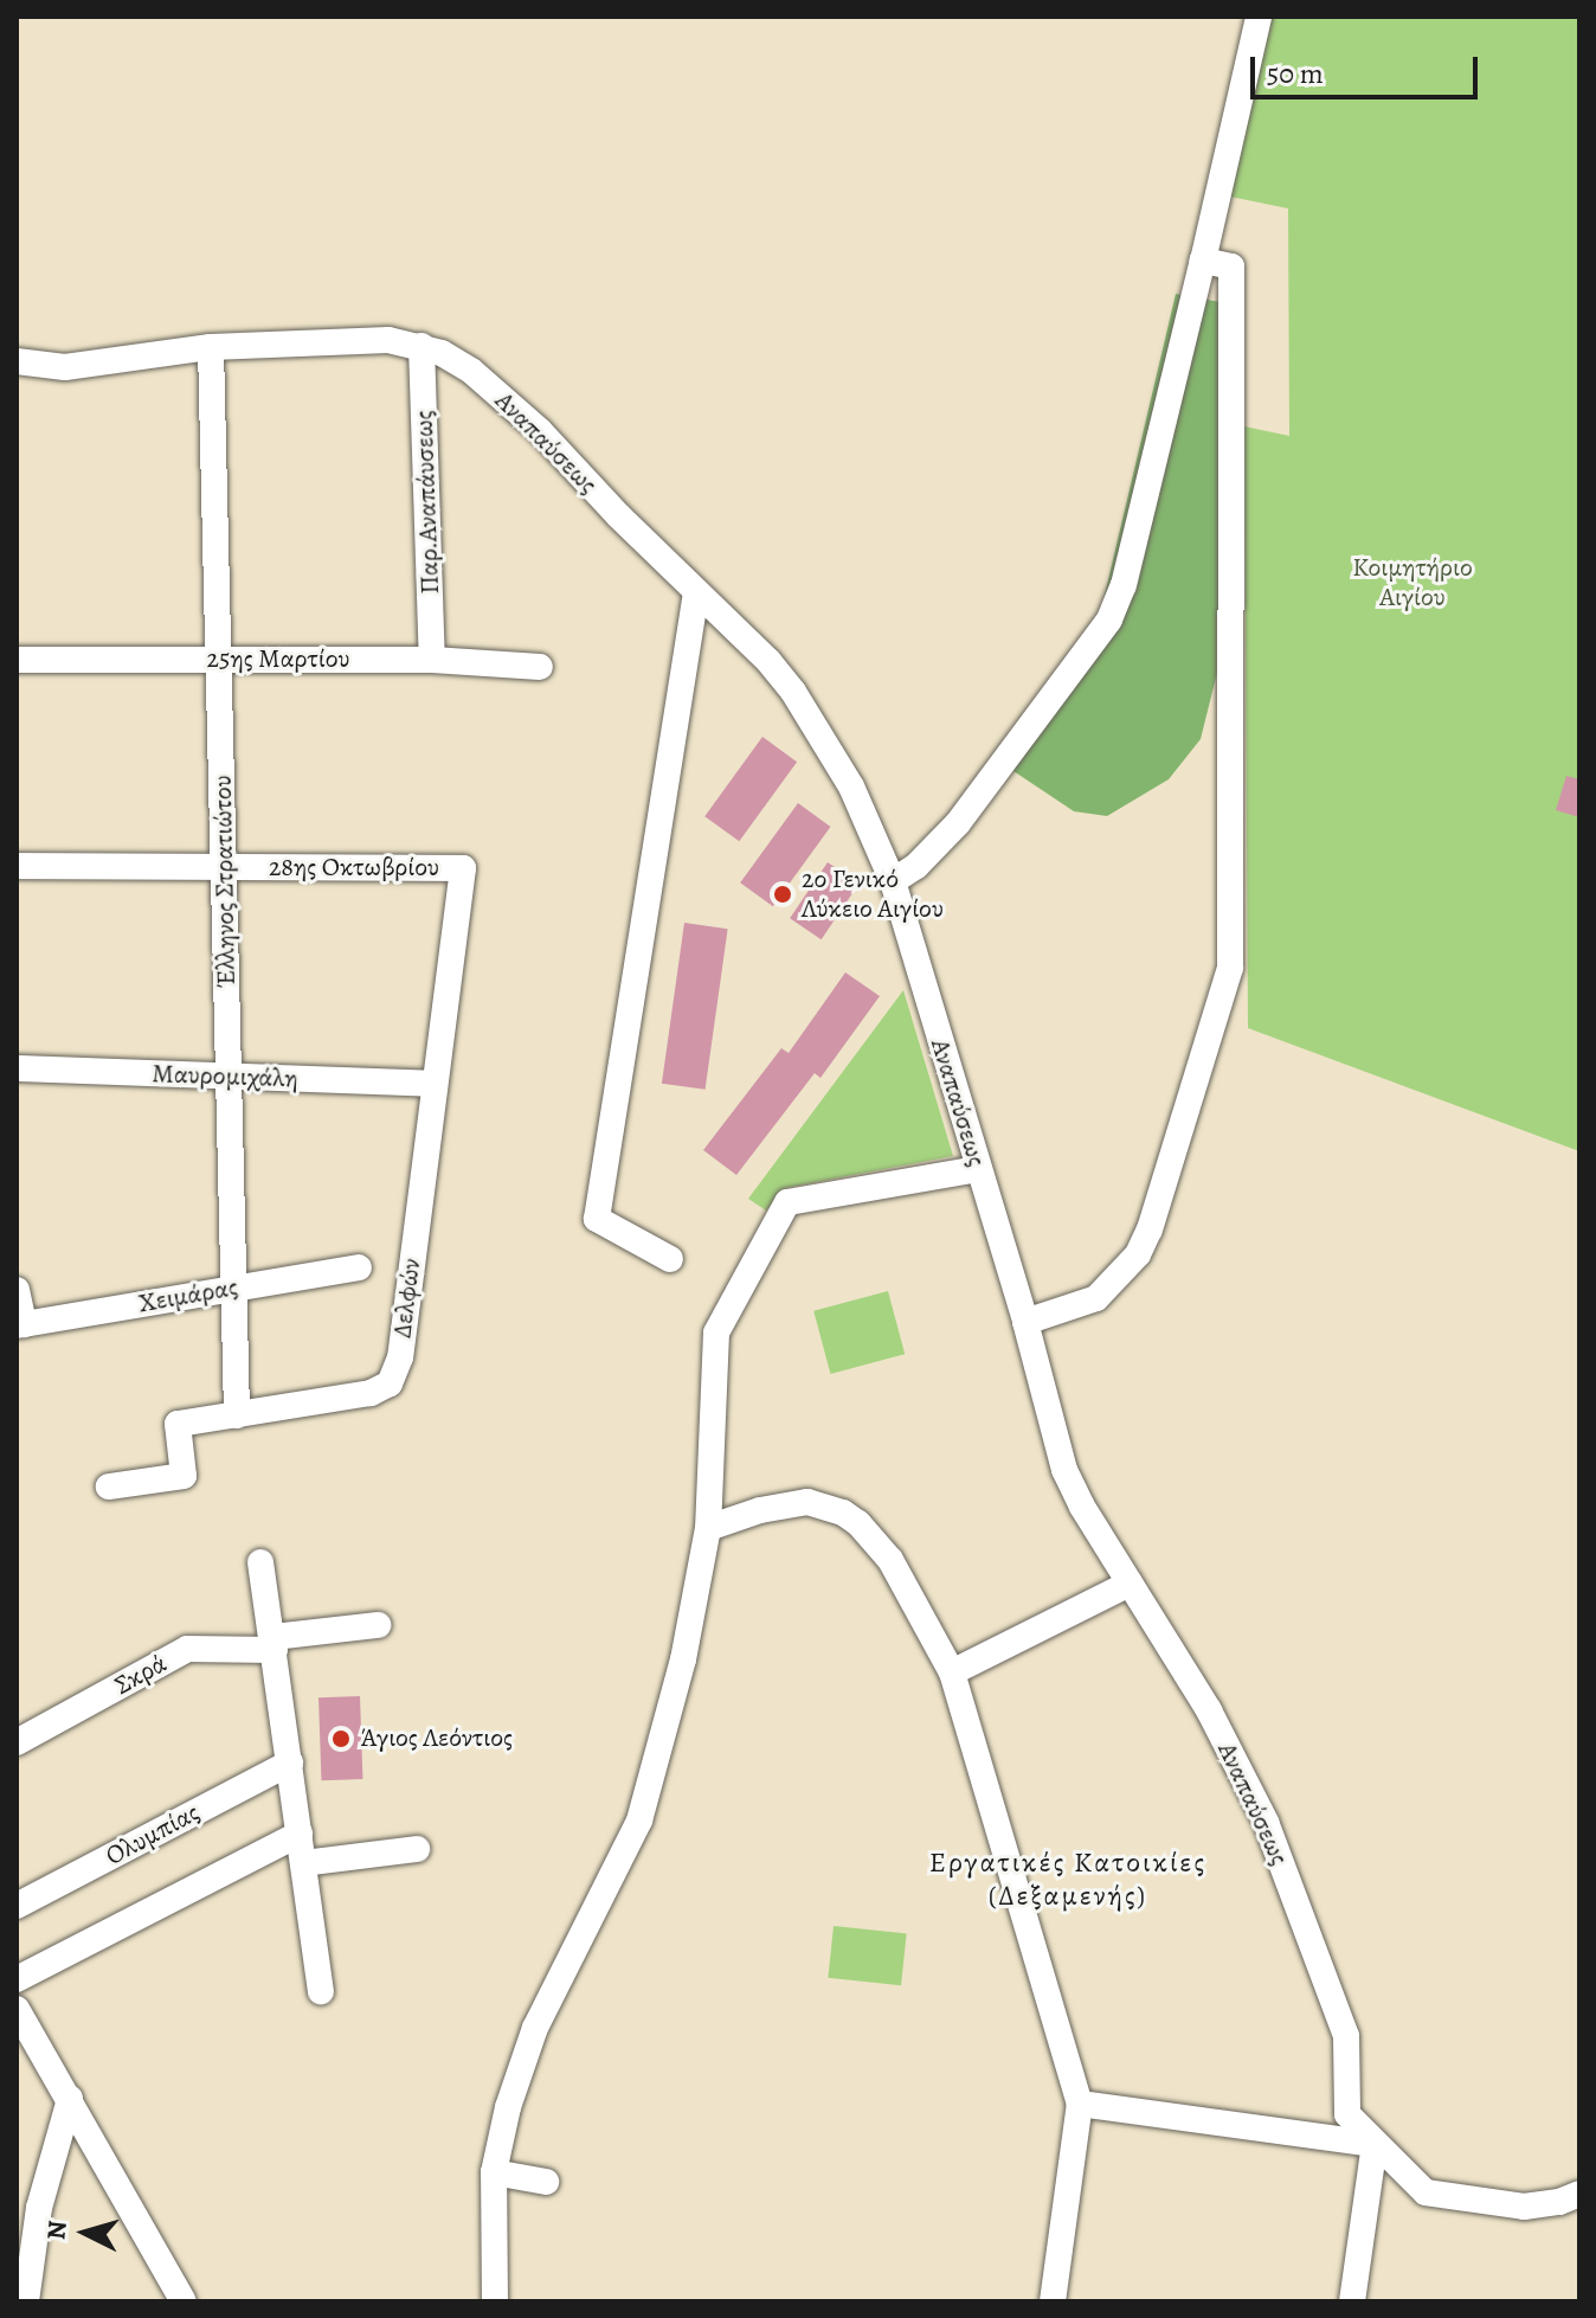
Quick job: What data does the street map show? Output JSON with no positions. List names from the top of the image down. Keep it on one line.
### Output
{"streets":{"street":["Αναπαύσεως","Παρ.Αναπάυσεως","25ης Μαρτίου","28ης Οκτωβρίου","Έλληνος Στρατιώτου","Μαυρομιχάλη","Χειμάρας","Δελφών","Σκρά","Ολυμπίας"]},"crossings":[["Αναπαύσεως","Παρ.Αναπάυσεως"],["Αναπαύσεως","Έλληνος Στρατιώτου"],["Παρ.Αναπάυσεως","25ης Μαρτίου"],["25ης Μαρτίου","Έλληνος Στρατιώτου"],["28ης Οκτωβρίου","Έλληνος Στρατιώτου"],["28ης Οκτωβρίου","Δελφών"],["Έλληνος Στρατιώτου","Μαυρομιχάλη"],["Έλληνος Στρατιώτου","Χειμάρας"],["Έλληνος Στρατιώτου","Δελφών"],["Μαυρομιχάλη","Δελφών"]],"districts":["Εργατικές Κατοικίες (Δεξαμενής)"],"parks":["Κοιμητήριο Αιγίου"],"places":["2ο Γενικό Λύκειο Αιγίου","Άγιος Λεόντιος"],"scale_bar":"50 m","north":"left"}
